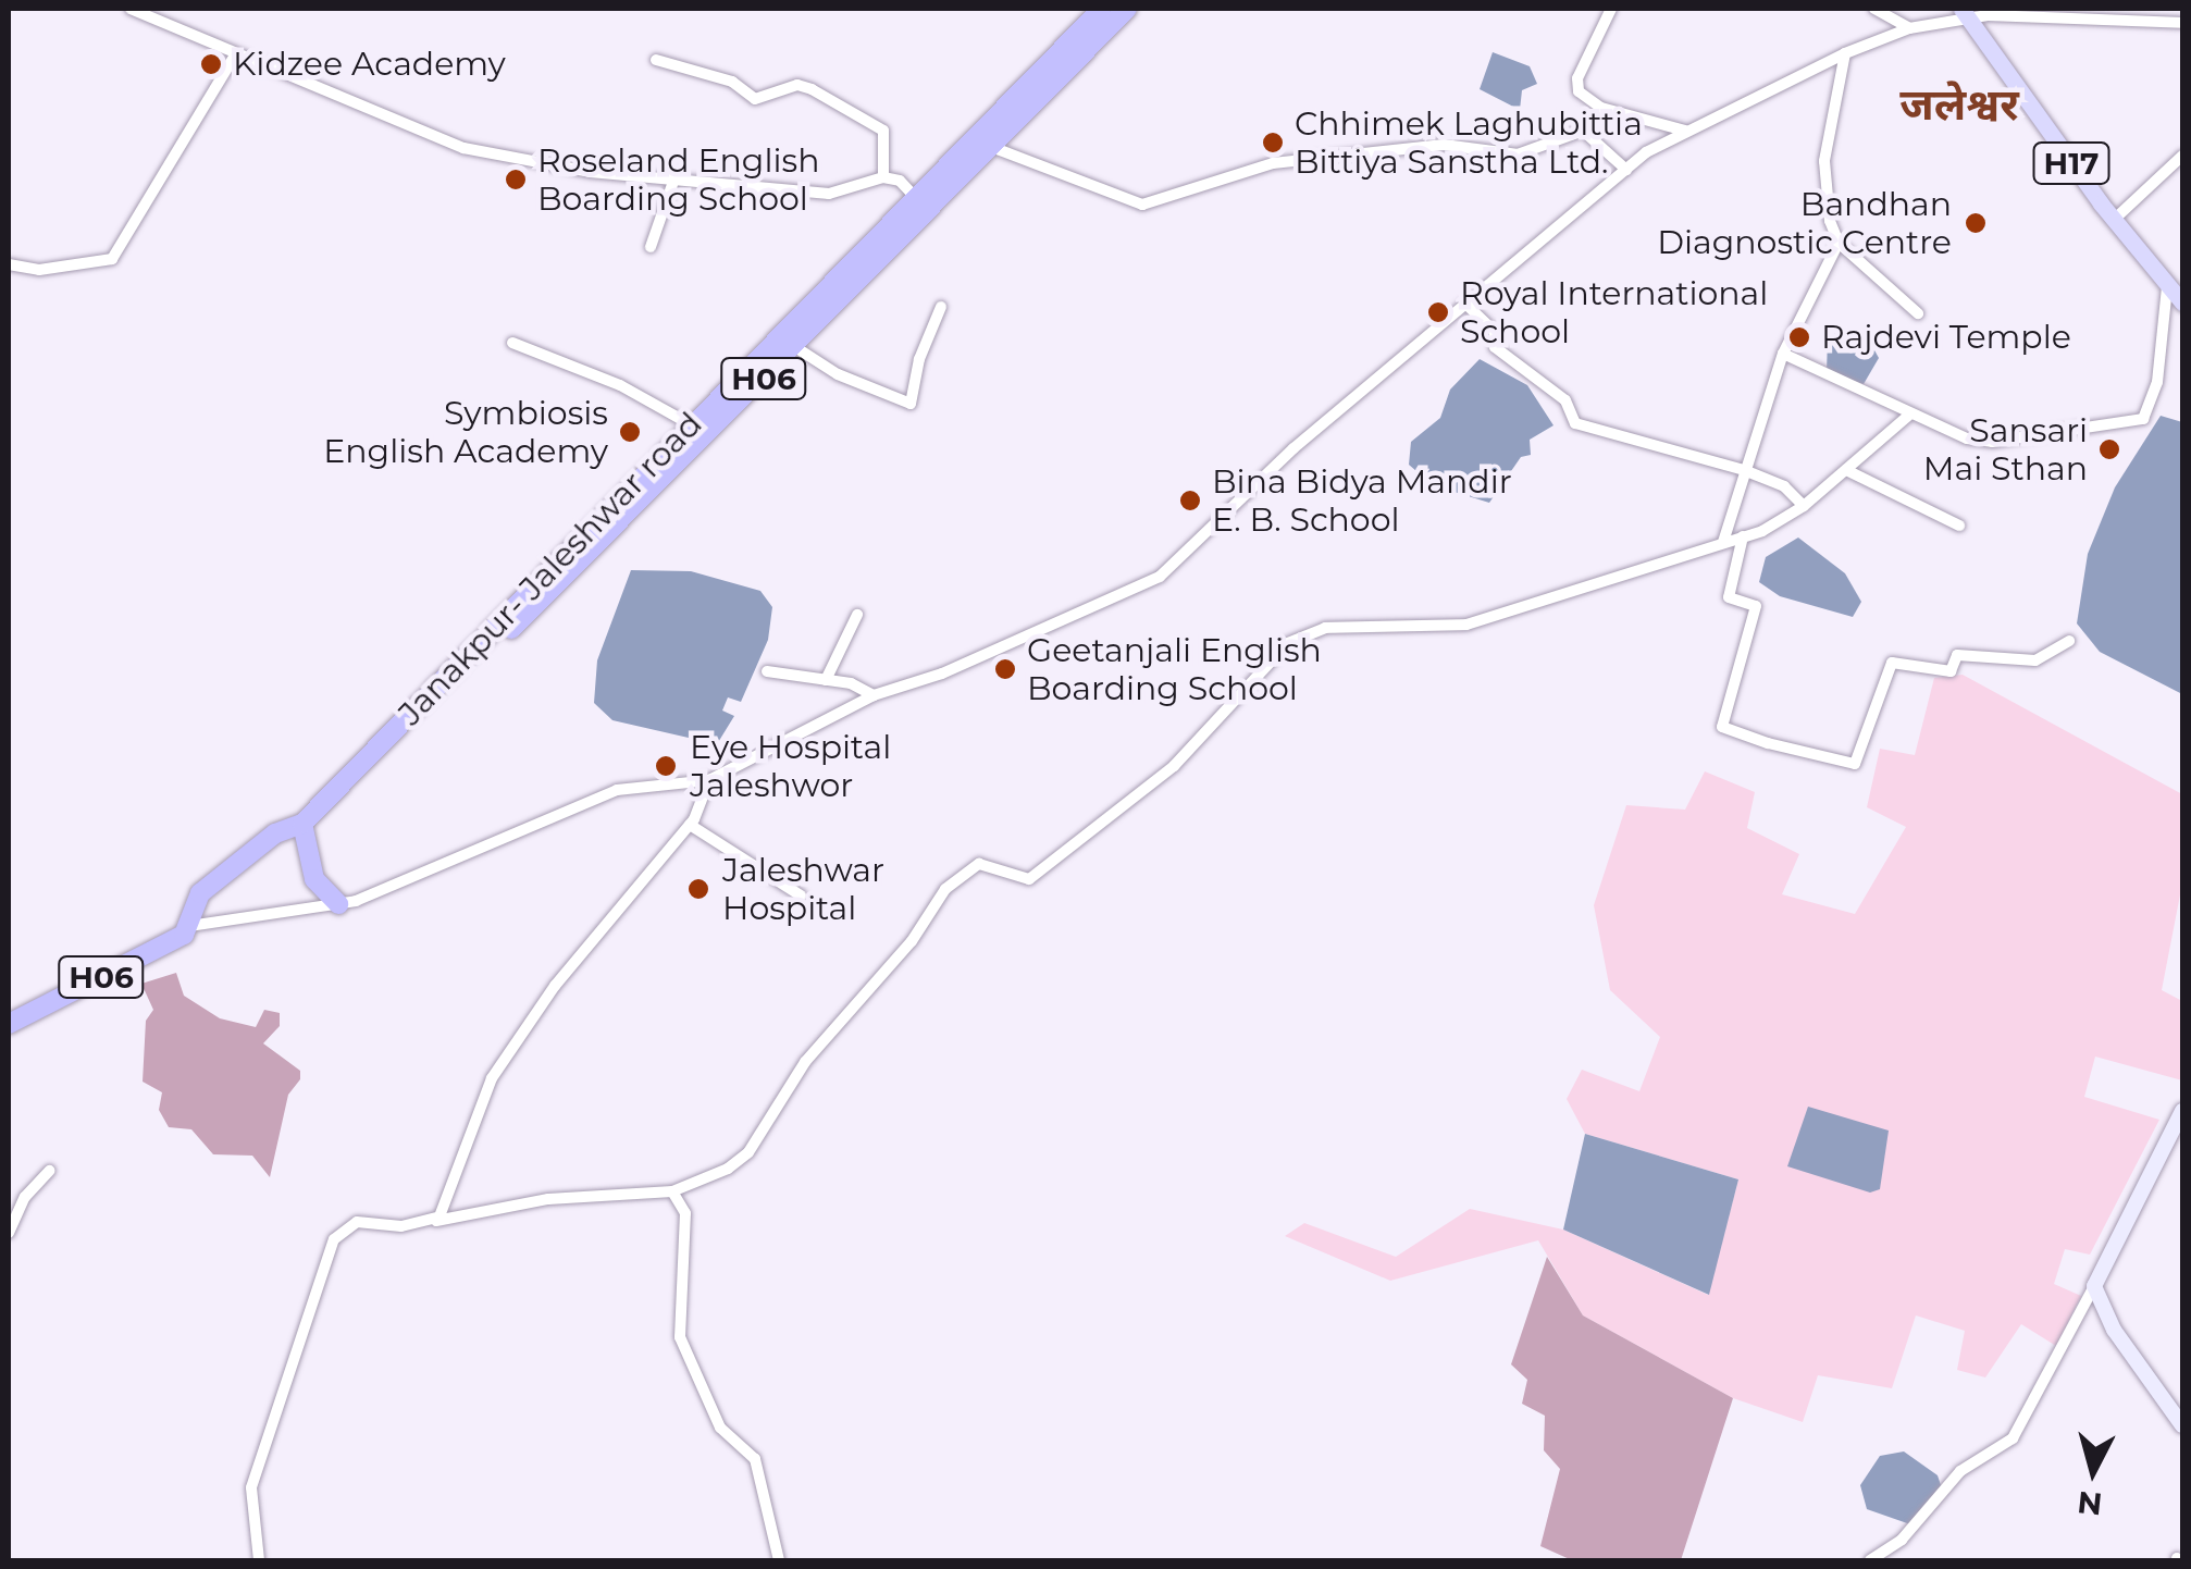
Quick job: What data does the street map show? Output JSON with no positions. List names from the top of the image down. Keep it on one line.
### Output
{"streets":{"highway":["H06","Janakpur- Jaleshwar road"],"main road":["H17"]},"crossings":[["H06","Janakpur- Jaleshwar road"]],"districts":["जलेश्वर"],"places":["Kidzee Academy","Chhimek Laghubittia Bittiya Sanstha Ltd.","Roseland English Boarding School","Bandhan Diagnostic Centre","Royal International School","Rajdevi Temple","Symbiosis English Academy","Sansari Mai Sthan","Bina Bidya Mandir E. B. School","Geetanjali English Boarding School","Eye Hospital Jaleshwor","Jaleshwar Hospital"],"north":"bottom"}
